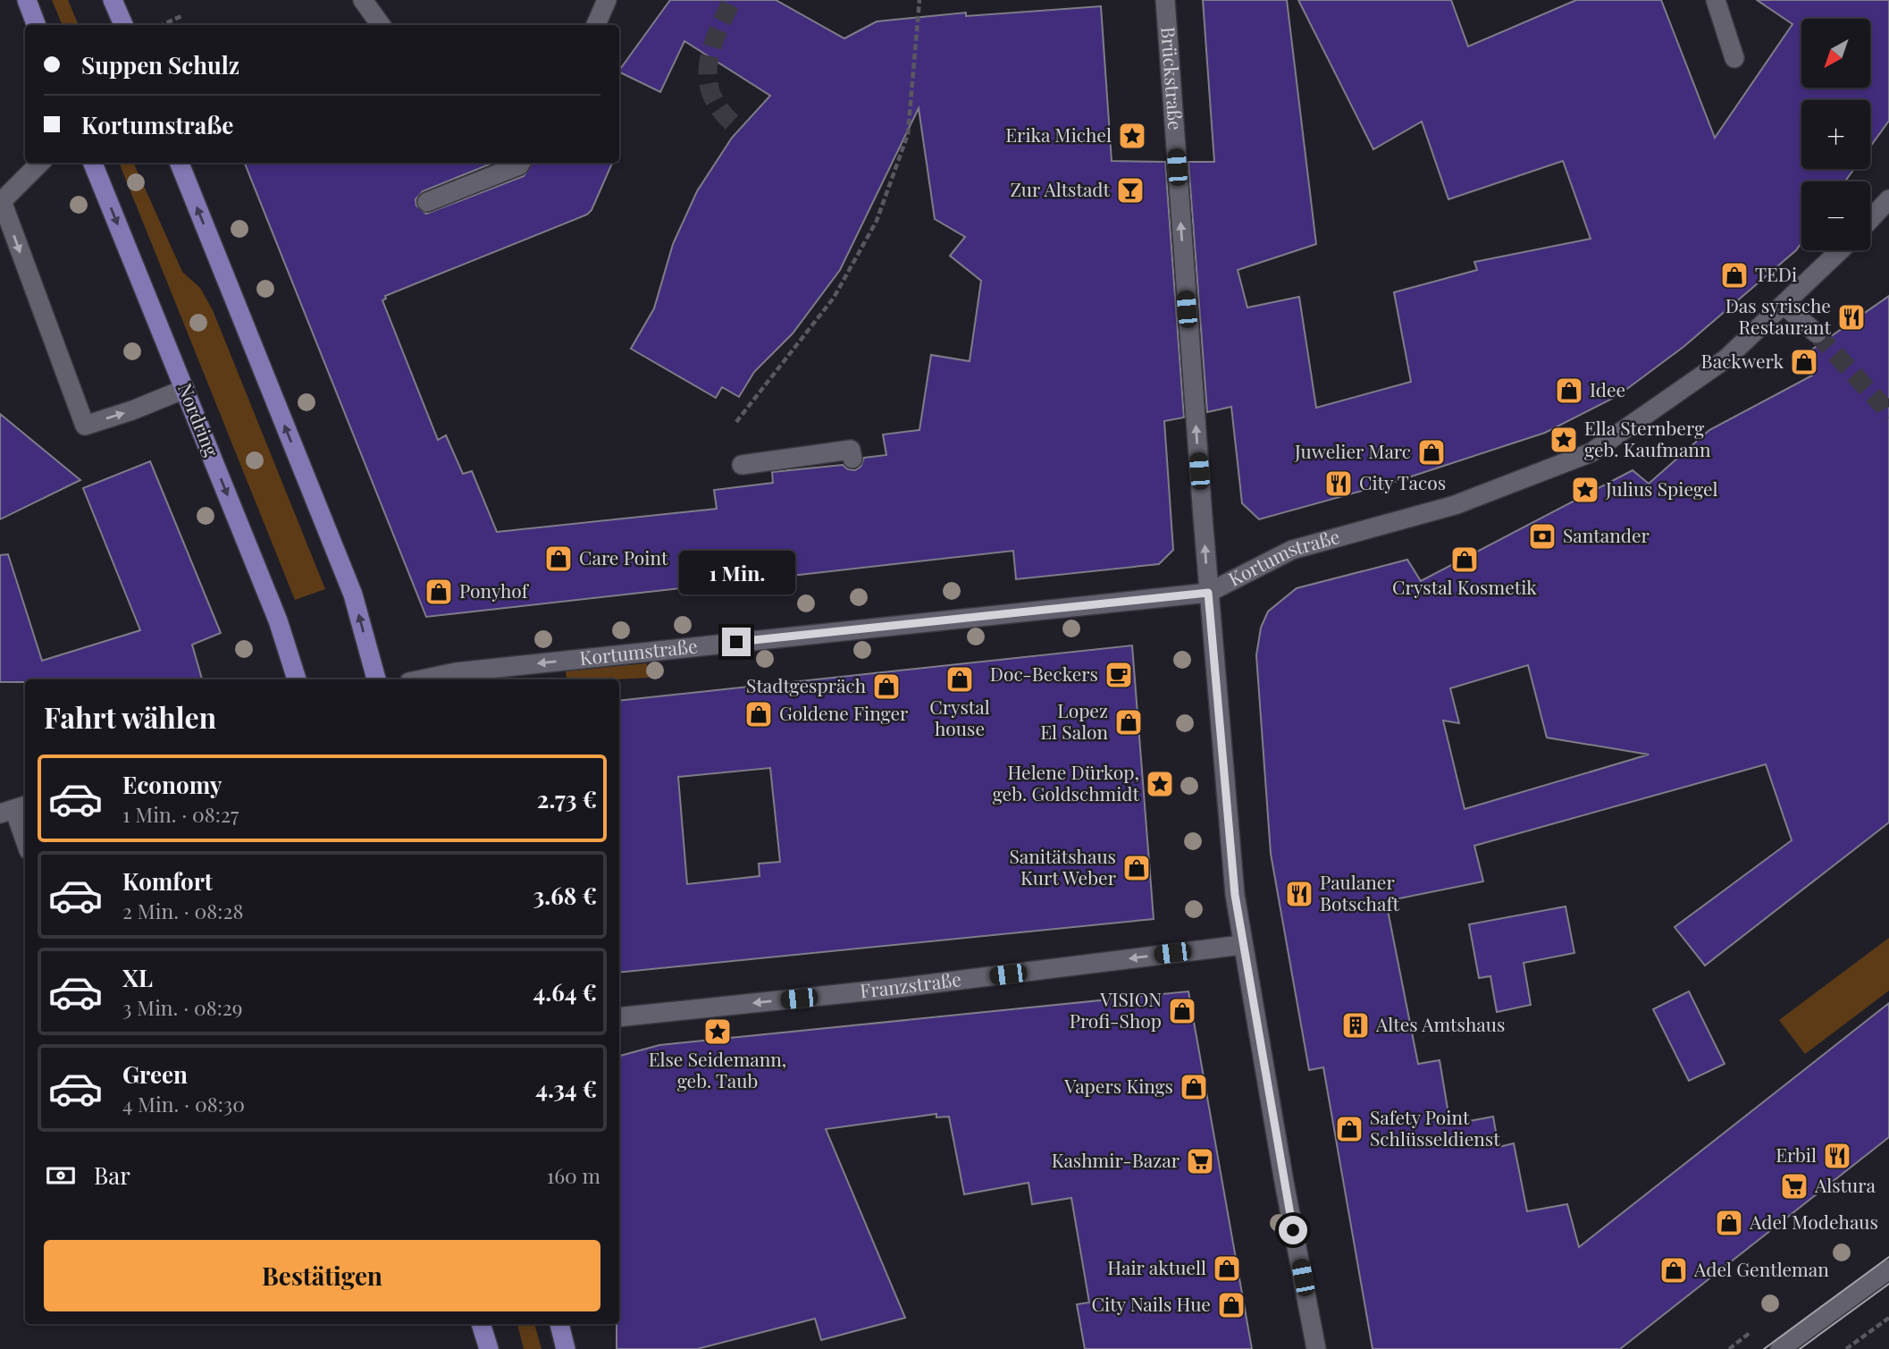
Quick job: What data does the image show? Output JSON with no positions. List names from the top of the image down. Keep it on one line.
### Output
{"streets":{"main road":["Nordring"],"street":["Brückstraße","Kortumstraße","Franzstraße"]},"crossings":[["Brückstraße","Kortumstraße"],["Brückstraße","Franzstraße"]],"one_way":["Brückstraße","Kortumstraße","Franzstraße"],"places":{"place":["Erika Michel","Ella Sternberg geb. Kaufmann","Julius Spiegel","Helene Dürkop, geb. Goldschmidt","Else Seidemann, geb. Taub"],"bar":["Zur Altstadt"],"shop":["TEDi","Backwerk","Idee","Juwelier Marc","Care Point","Crystal Kosmetik","Ponyhof","Crystal house","Stadtgespräch","Goldene Finger","Lopez El Salon","Sanitätshaus Kurt Weber","VISION Profi-Shop","Vapers Kings","Safety Point Schlüsseldienst","Adel Modehaus","Hair aktuell","Adel Gentleman","City Nails Hue"],"restaurant":["Das syrische Restaurant","City Tacos","Paulaner Botschaft","Erbil"],"bank":["Santander"],"cafe":["Doc-Beckers"],"building":["Altes Amtshaus"],"supermarket":["Kashmir-Bazar","Alstura"]},"north":"bottom left","page":{"map_buttons":["+","−"],"banner":["Suppen Schulz","Kortumstraße"],"bubble":"1 Min.","heading":"Fahrt wählen","list":[{"name":"Economy","note":"1 Min. · 08:27","value":"2.73 €"},{"name":"Komfort","note":"2 Min. · 08:28","value":"3.68 €"},{"name":"XL","note":"3 Min. · 08:29","value":"4.64 €"},{"name":"Green","note":"4 Min. · 08:30","value":"4.34 €"}],"pay":["Bar","160 m"],"buttons":"Bestätigen"}}
